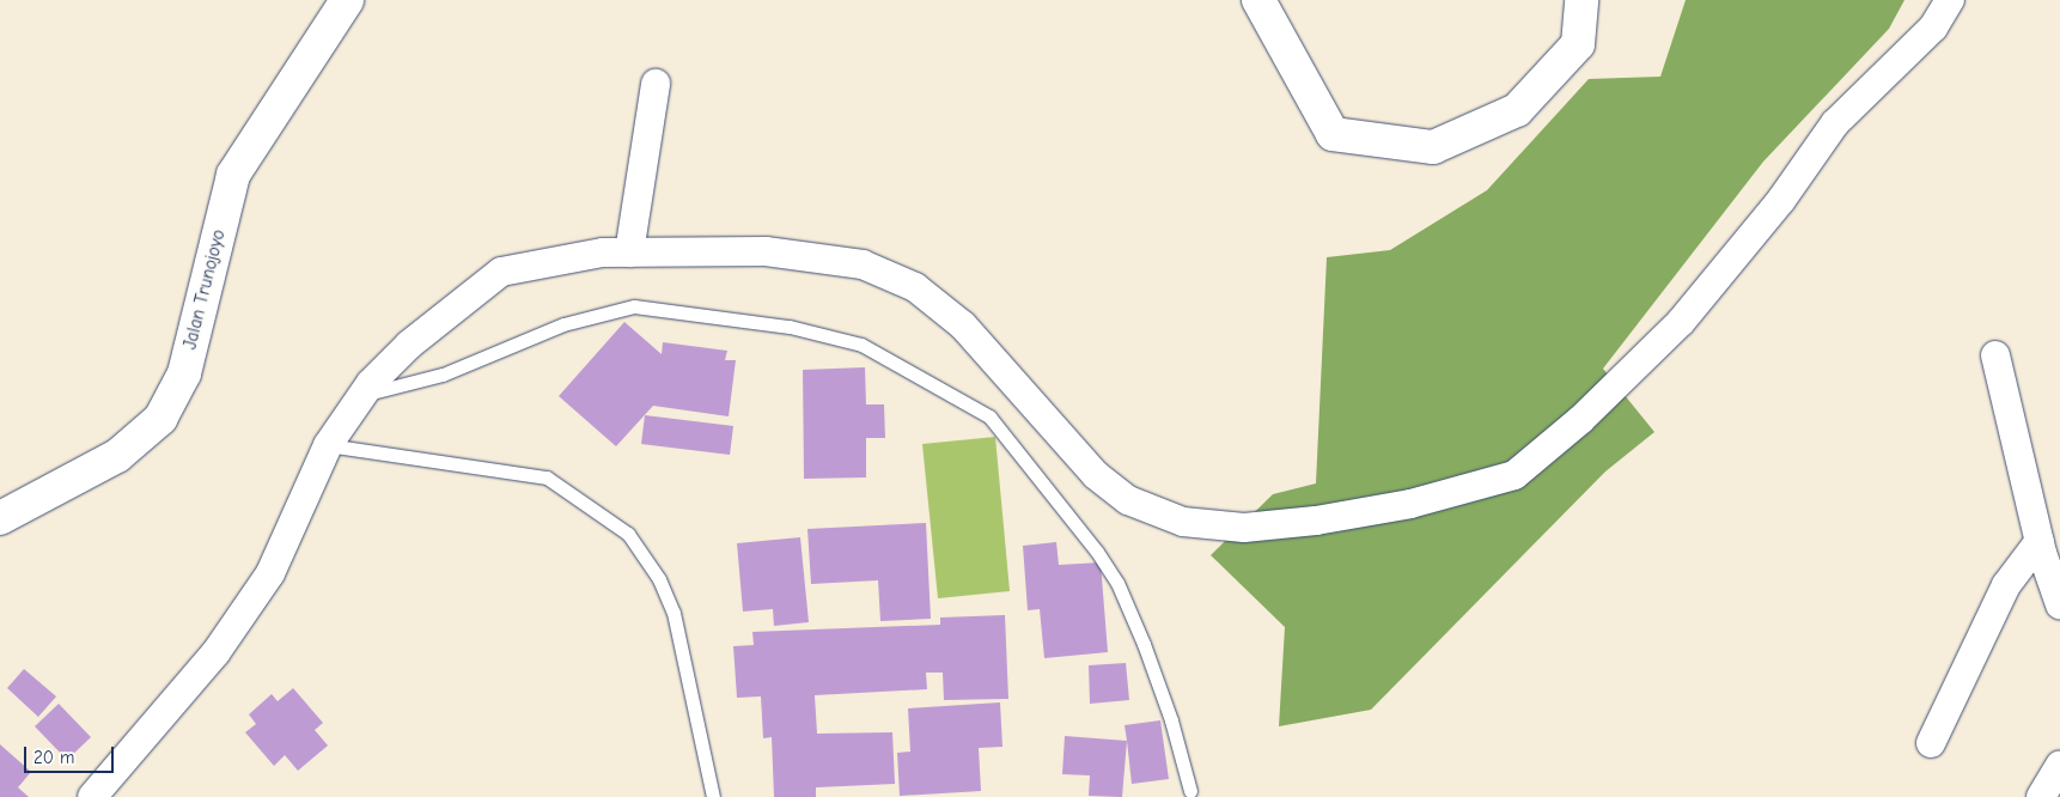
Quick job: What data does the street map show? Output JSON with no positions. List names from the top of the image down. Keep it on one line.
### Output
{"streets":{"main road":["Jalan Trunojoyo"]},"scale_bar":"20 m"}
